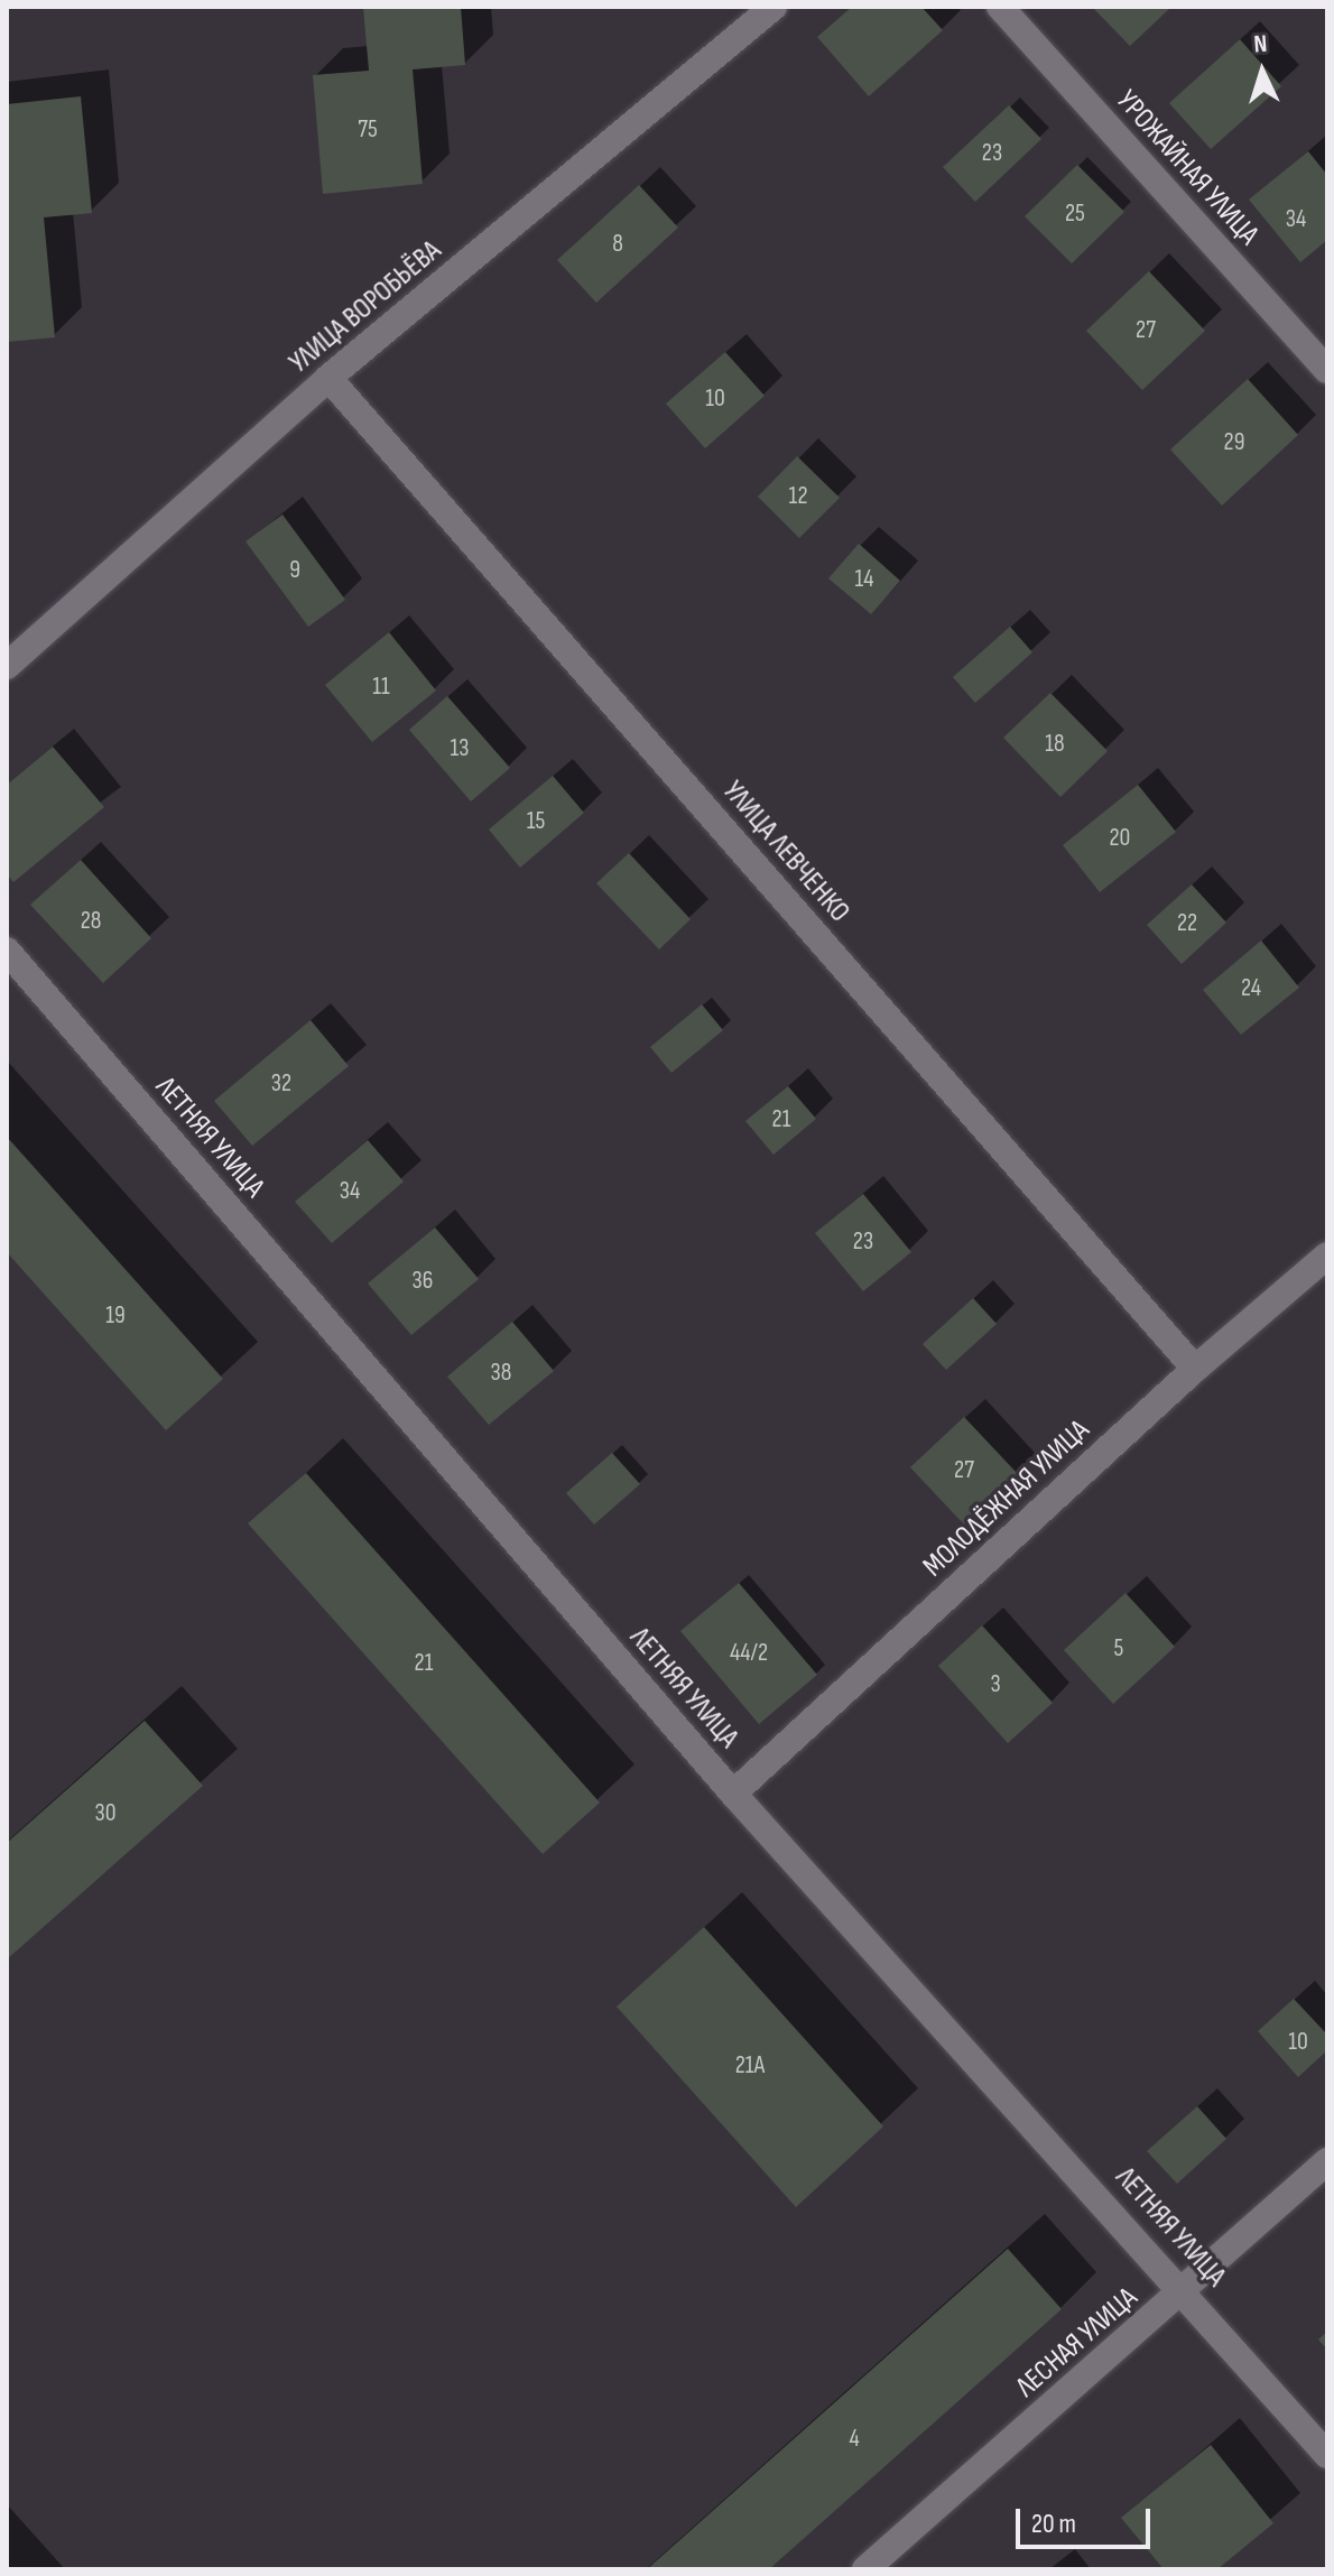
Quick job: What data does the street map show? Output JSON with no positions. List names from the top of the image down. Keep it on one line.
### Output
{"streets":{"street":["УРОЖАЙНАЯ УЛИЦА","УЛИЦА ВОРОБЬЁВА","УЛИЦА ЛЕВЧЕНКО","ЛЕТНЯЯ УЛИЦА","МОЛОДЁЖНАЯ УЛИЦА","ЛЕСНАЯ УЛИЦА"]},"crossings":[["УЛИЦА ВОРОБЬЁВА","УЛИЦА ЛЕВЧЕНКО"],["УЛИЦА ЛЕВЧЕНКО","МОЛОДЁЖНАЯ УЛИЦА"],["ЛЕТНЯЯ УЛИЦА","МОЛОДЁЖНАЯ УЛИЦА"],["ЛЕТНЯЯ УЛИЦА","ЛЕСНАЯ УЛИЦА"]],"house_numbers":["75","23","25","34","8","27","10","29","12","9","14","11","18","13","15","20","28","22","24","32","21","34","23","36","19","38","27","5","44/2","21","3","30","10","21А","4"],"scale_bar":"20 m","north":"top"}
